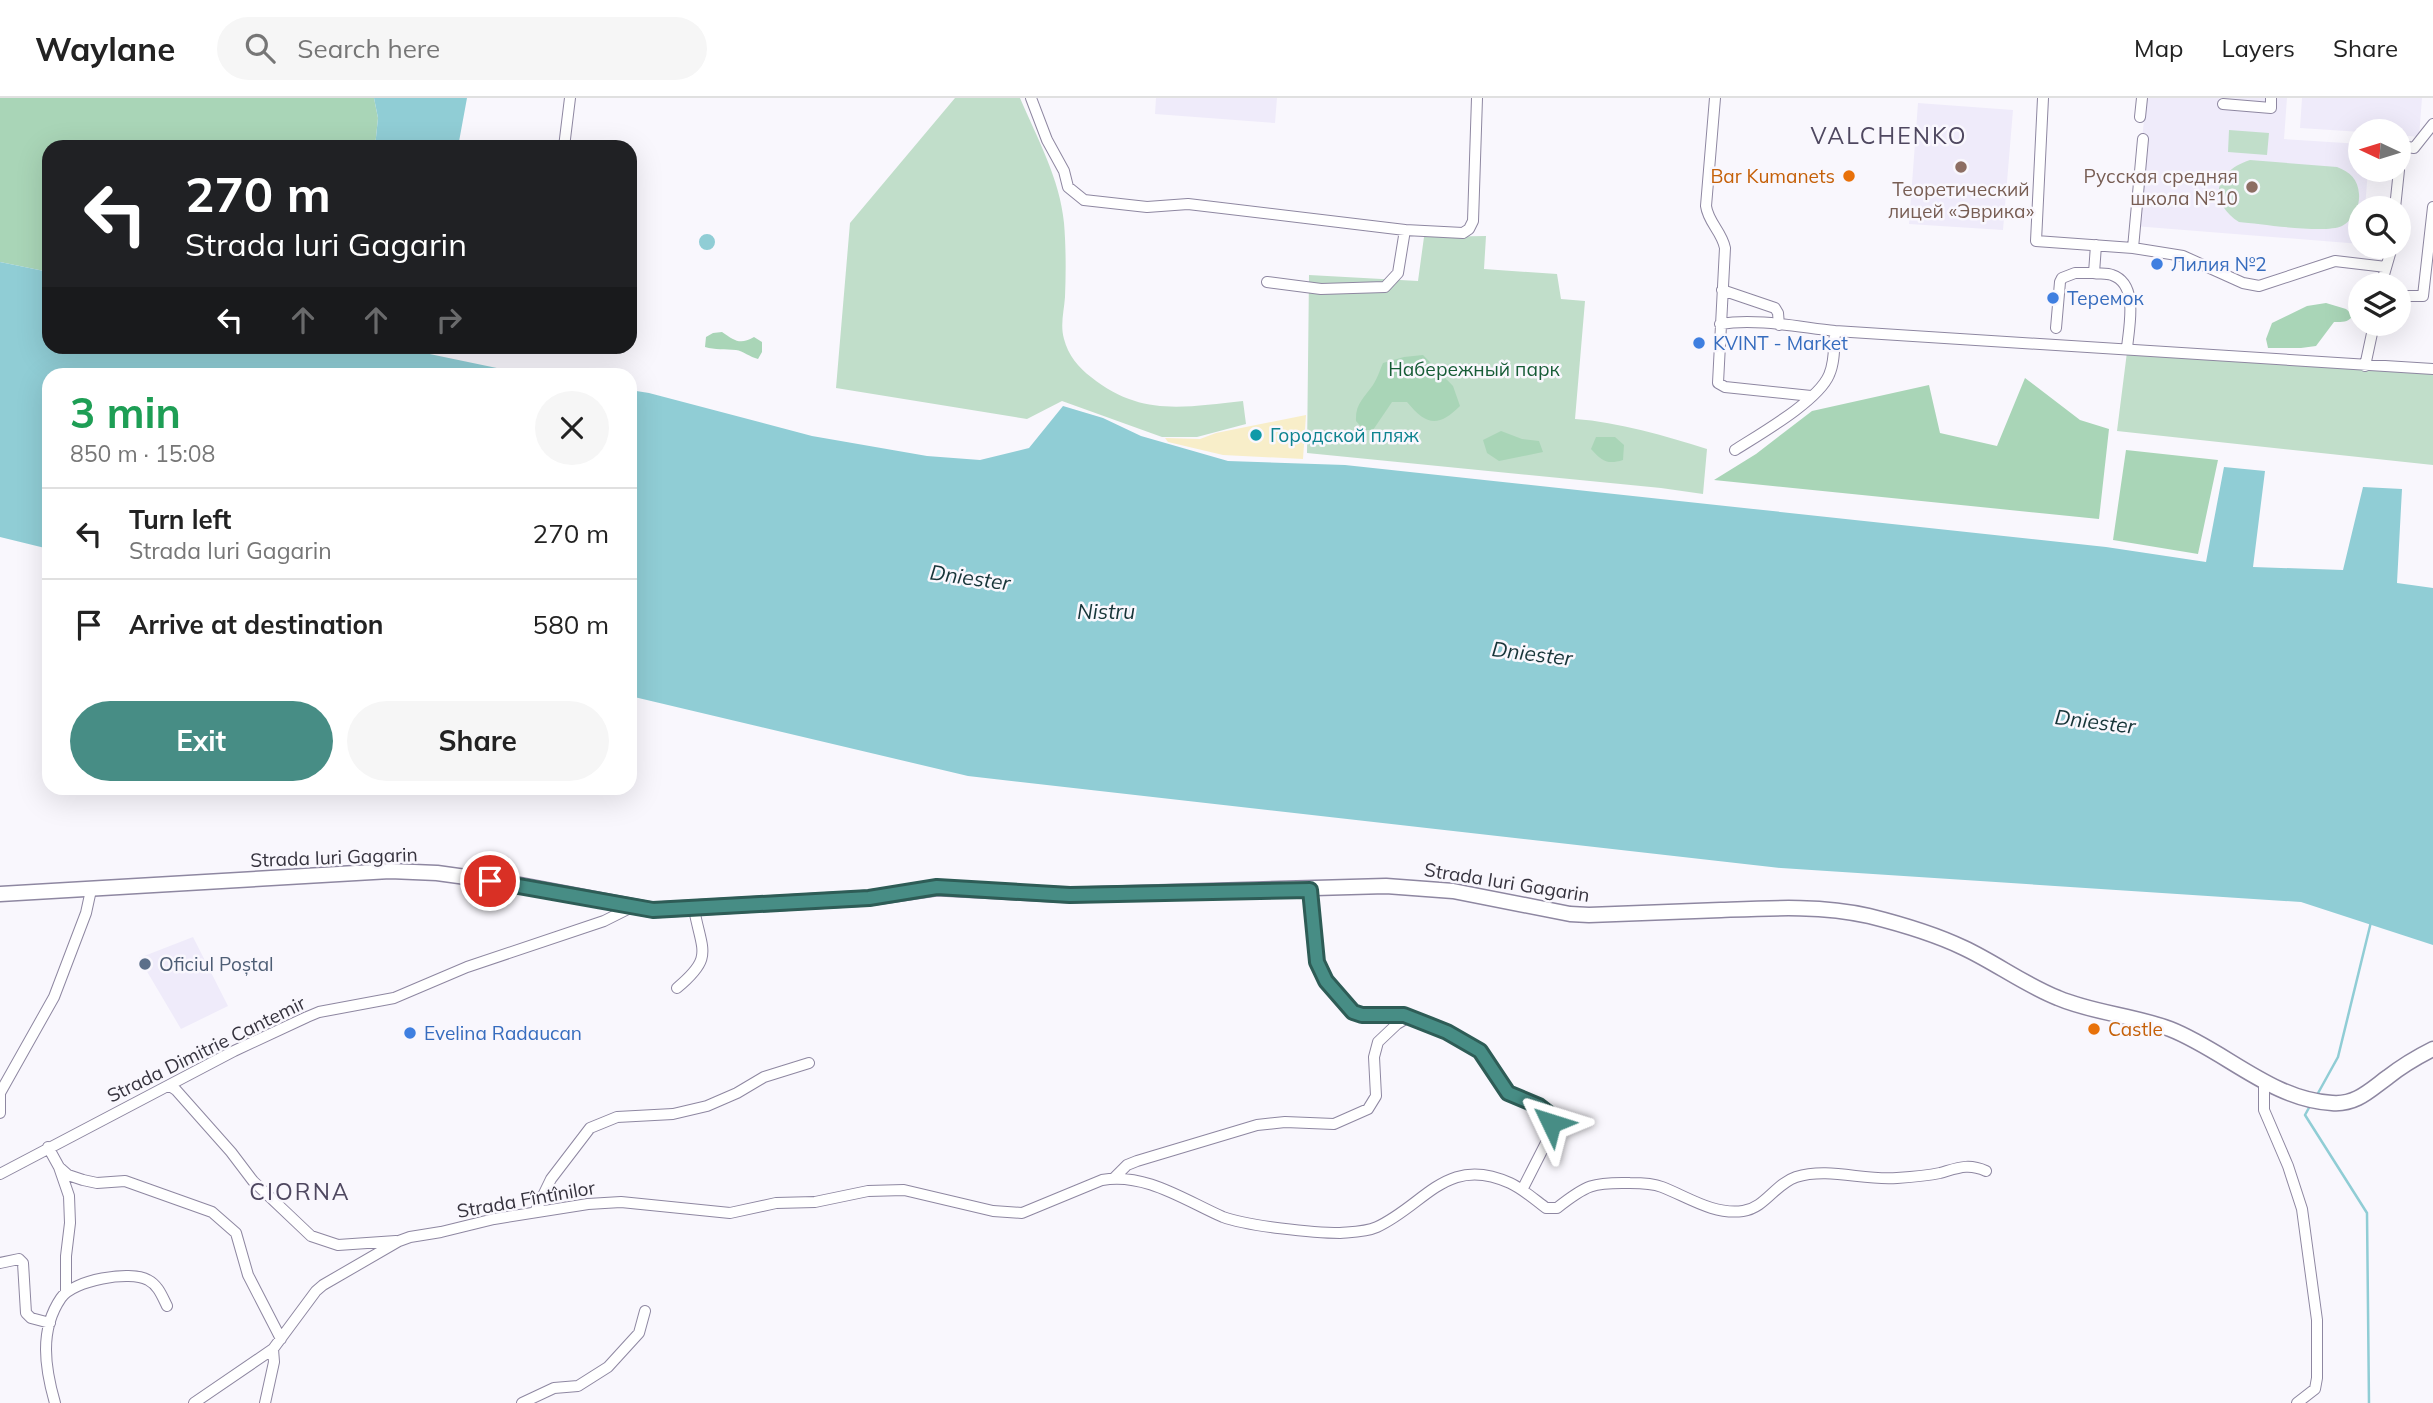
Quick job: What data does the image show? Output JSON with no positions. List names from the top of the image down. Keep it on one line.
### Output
{"streets":{"main road":["Strada Iuri Gagarin"],"street":["Strada Dimitrie Cantemir","Strada Fîntînilor"]},"crossings":[["Strada Iuri Gagarin","Strada Dimitrie Cantemir"]],"districts":["VALCHENKO","CIORNA"],"water":["Dniester","Nistru"],"parks":["Набережный парк"],"places":["Теоретический лицей «Эврика»","Bar Kumanets","Русская средняя школа №10","Лилия №2","Теремок","KVINT - Market","Городской пляж","Oficiul Poștal","Castle","Evelina Radaucan"],"north":"left","page":{"header":"Waylane","search":"Search here","nav":["Map","Layers","Share"],"turn":["270 m","Strada Iuri Gagarin"],"heading":["3 min","850 m · 15:08"],"list":[{"name":"Turn left","note":"Strada Iuri Gagarin","value":"270 m"},{"name":"Arrive at destination","value":"580 m"}],"buttons":["Exit","Share"]}}
